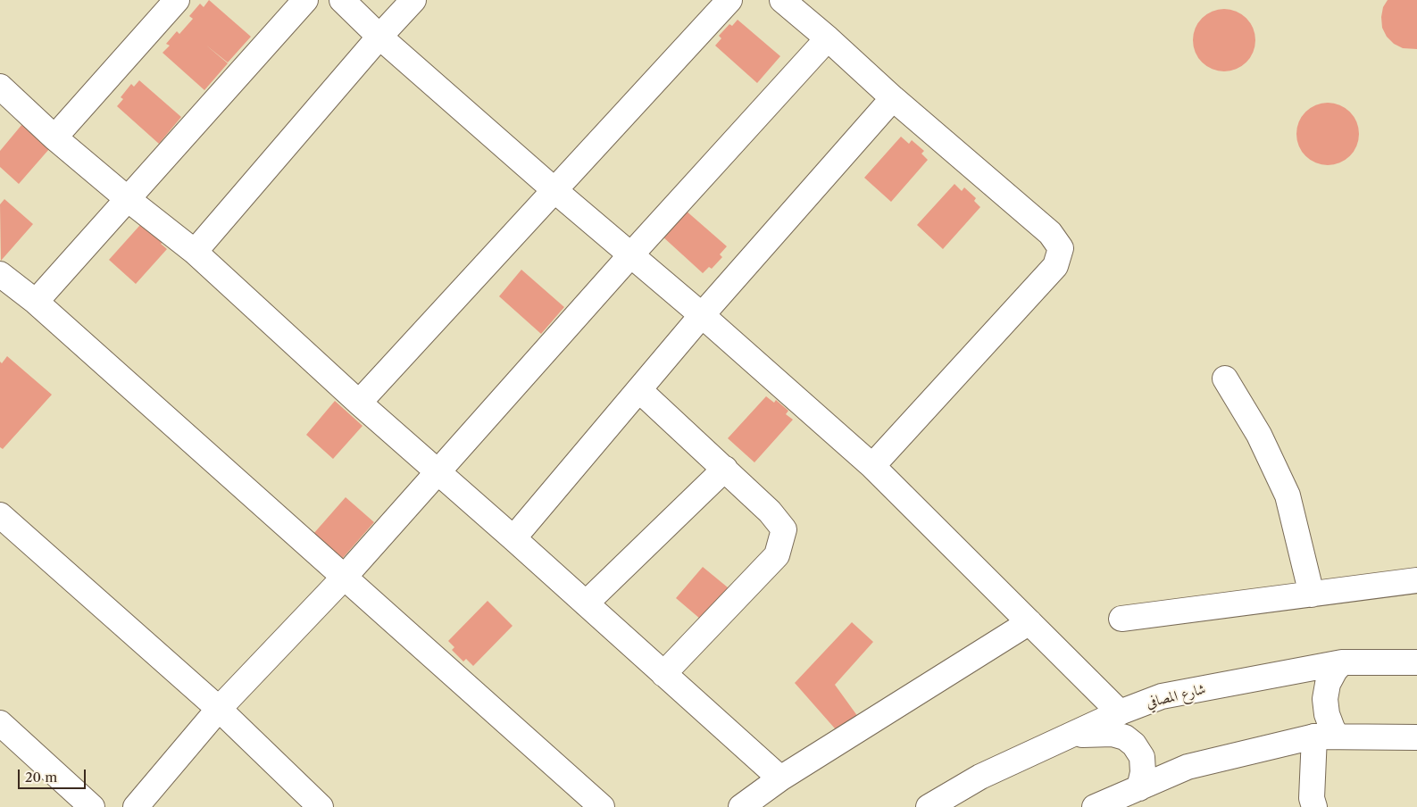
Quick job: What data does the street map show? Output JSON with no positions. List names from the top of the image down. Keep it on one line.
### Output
{"streets":{"street":["شارع المصافي"]},"scale_bar":"20 m"}
